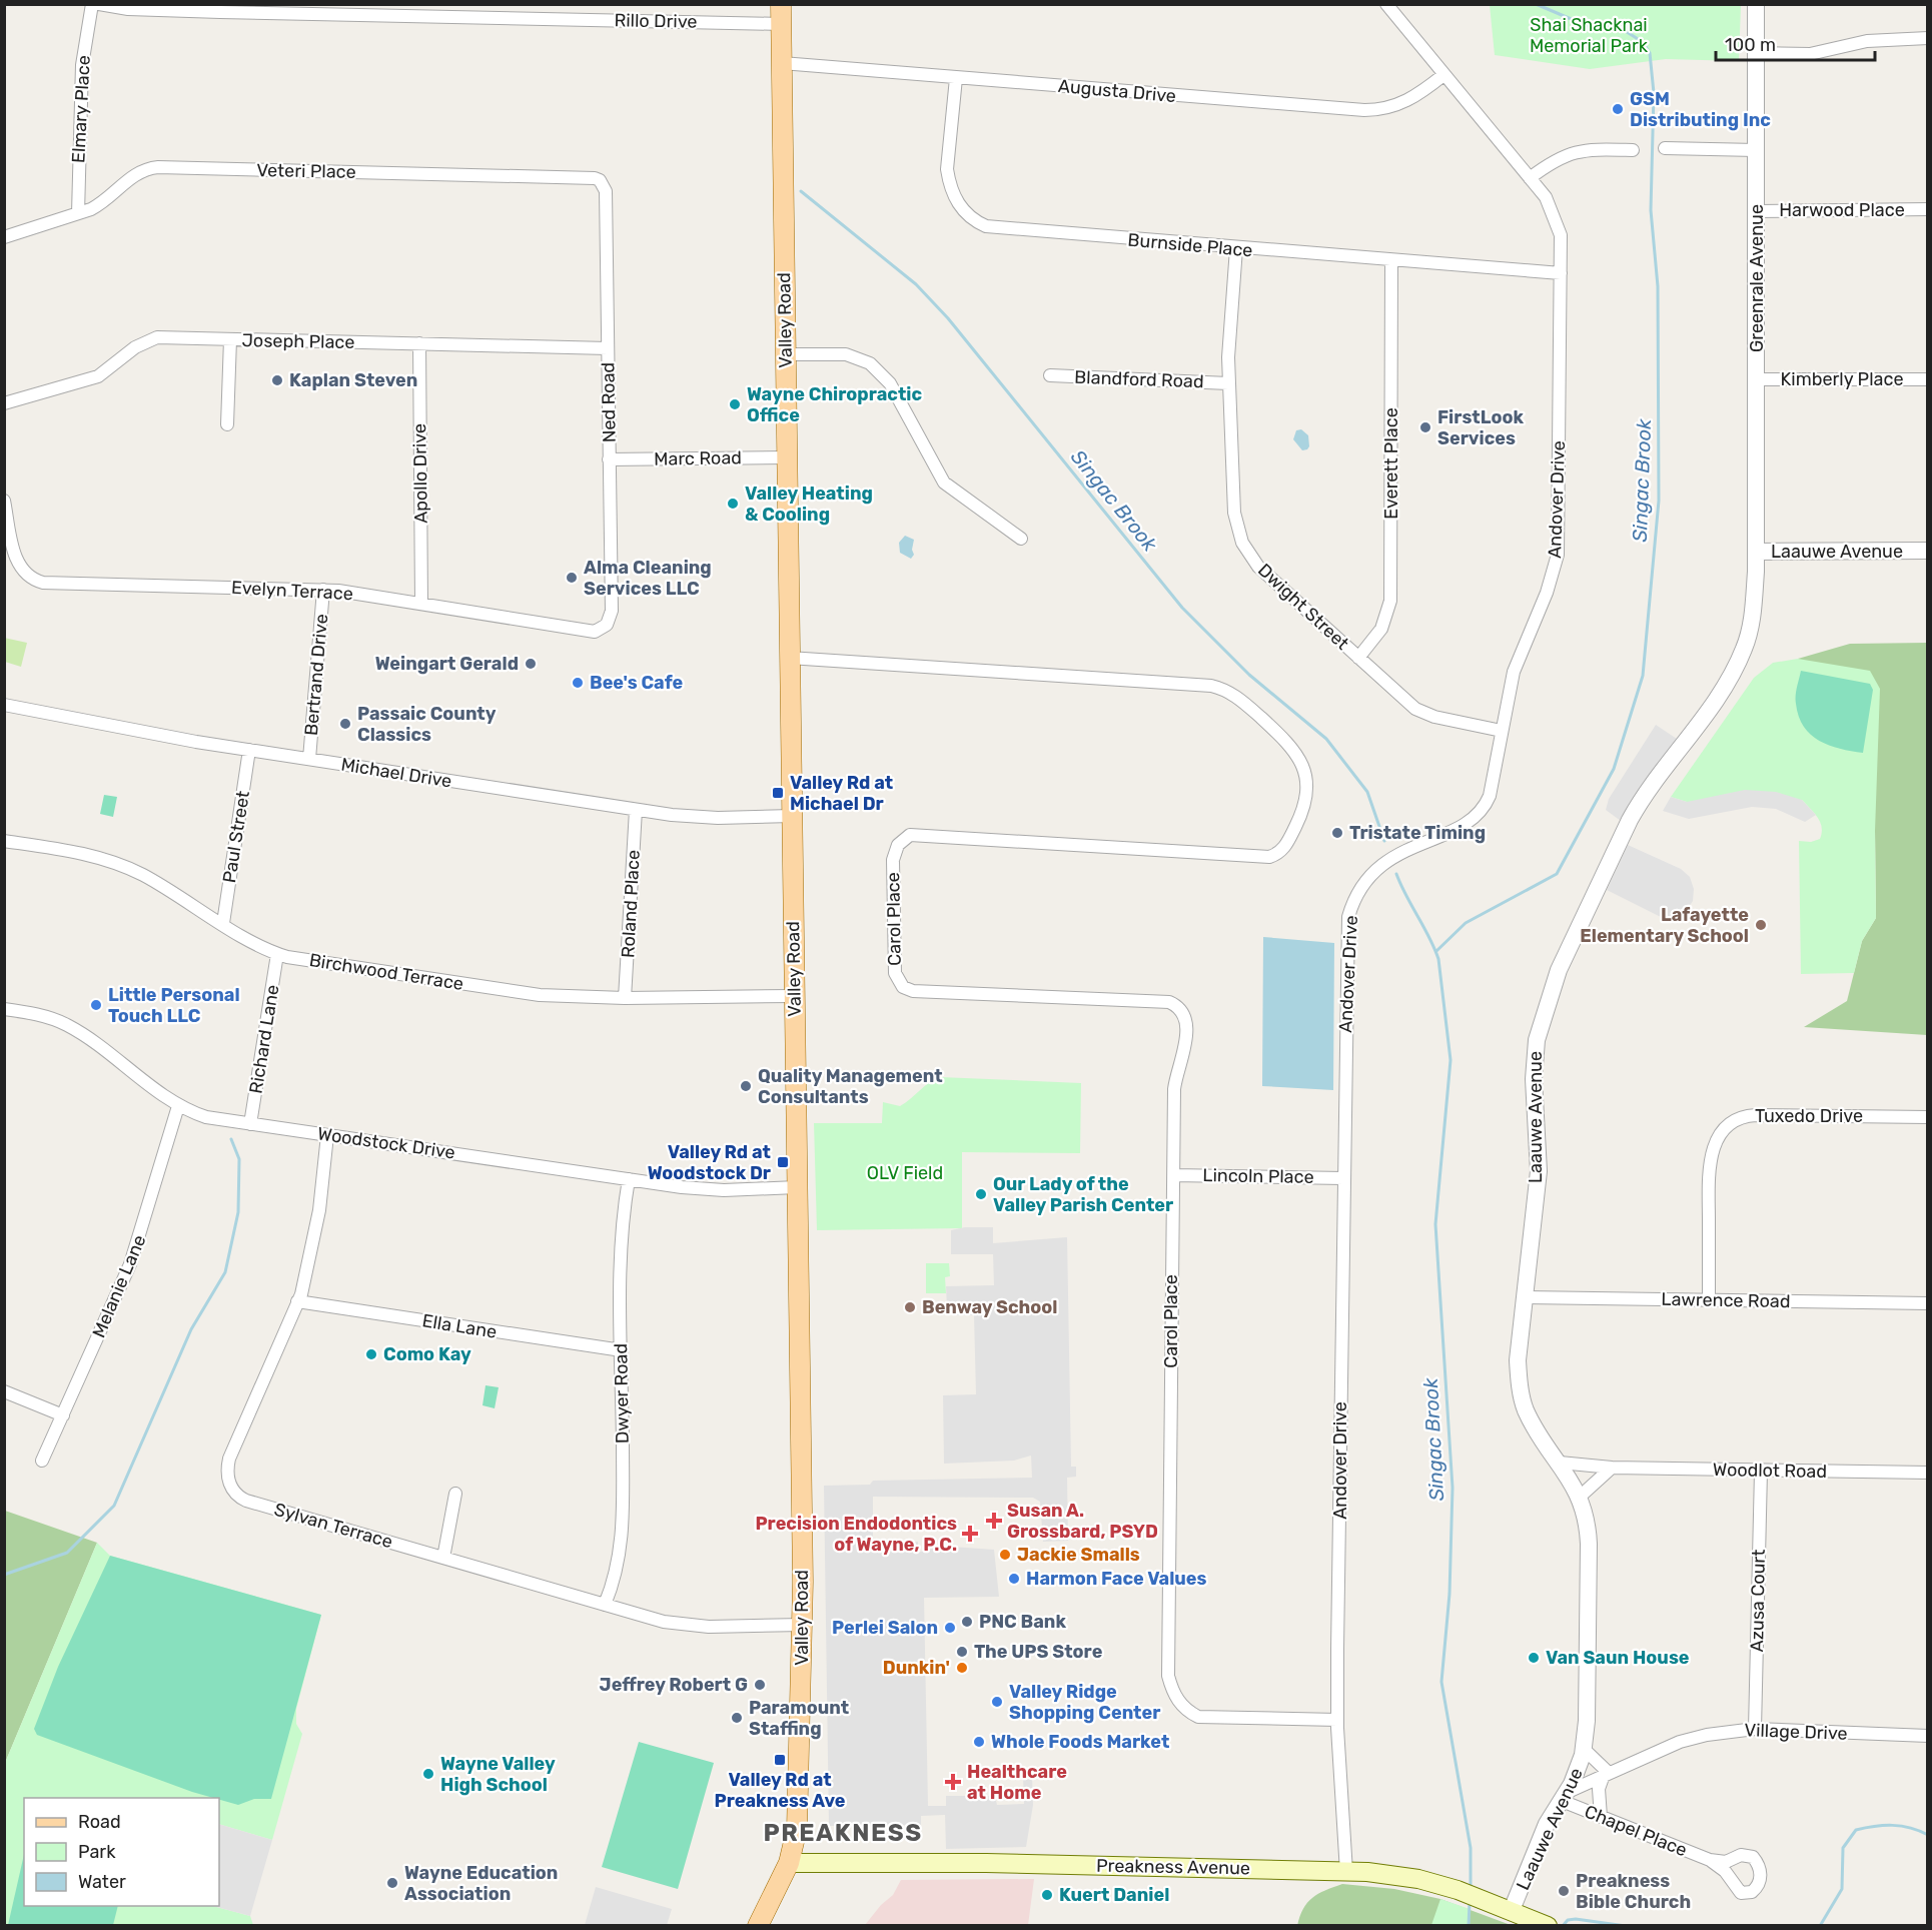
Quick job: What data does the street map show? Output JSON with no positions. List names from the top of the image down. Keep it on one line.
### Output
{"streets":{"main road":["Valley Road","Preakness Avenue"],"street":["Rillo Drive","Augusta Drive","Elmary Place","Veteri Place","Harwood Place","Burnside Place","Greenrale Avenue","Joseph Place","Blandford Road","Kimberly Place","Ned Road","Marc Road","Everett Place","Apollo Drive","Andover Drive","Laauwe Avenue","Evelyn Terrace","Dwight Street","Bertrand Drive","Michael Drive","Paul Street","Roland Place","Carol Place","Birchwood Terrace","Richard Lane","Tuxedo Drive","Woodstock Drive","Lincoln Place","Melanie Lane","Lawrence Road","Ella Lane","Dwyer Road","Woodlot Road","Sylvan Terrace","Azusa Court","Village Drive","Chapel Place"]},"crossings":[["Rillo Drive","Valley Road"],["Augusta Drive","Burnside Place"],["Augusta Drive","Valley Road"],["Augusta Drive","Andover Drive"],["Elmary Place","Veteri Place"],["Veteri Place","Ned Road"],["Harwood Place","Greenrale Avenue"],["Burnside Place","Everett Place"],["Burnside Place","Andover Drive"],["Burnside Place","Dwight Street"],["Greenrale Avenue","Kimberly Place"],["Greenrale Avenue","Laauwe Avenue"],["Valley Road","Marc Road"],["Valley Road","Michael Drive"],["Valley Road","Carol Place"],["Valley Road","Birchwood Terrace"],["Valley Road","Woodstock Drive"],["Valley Road","Sylvan Terrace"],["Valley Road","Preakness Avenue"],["Joseph Place","Ned Road"],["Joseph Place","Apollo Drive"],["Blandford Road","Dwight Street"],["Ned Road","Marc Road"],["Ned Road","Evelyn Terrace"],["Everett Place","Dwight Street"],["Apollo Drive","Evelyn Terrace"],["Andover Drive","Dwight Street"],["Andover Drive","Carol Place"],["Andover Drive","Lincoln Place"],["Andover Drive","Preakness Avenue"],["Laauwe Avenue","Lawrence Road"],["Laauwe Avenue","Woodlot Road"],["Laauwe Avenue","Village Drive"],["Laauwe Avenue","Chapel Place"],["Laauwe Avenue","Preakness Avenue"],["Evelyn Terrace","Bertrand Drive"],["Bertrand Drive","Michael Drive"],["Michael Drive","Paul Street"],["Michael Drive","Roland Place"],["Paul Street","Birchwood Terrace"],["Roland Place","Birchwood Terrace"],["Carol Place","Lincoln Place"],["Birchwood Terrace","Richard Lane"],["Richard Lane","Woodstock Drive"],["Tuxedo Drive","Lawrence Road"],["Woodstock Drive","Melanie Lane"],["Woodstock Drive","Dwyer Road"],["Woodstock Drive","Sylvan Terrace"],["Ella Lane","Dwyer Road"],["Ella Lane","Sylvan Terrace"],["Dwyer Road","Sylvan Terrace"],["Woodlot Road","Azusa Court"],["Azusa Court","Village Drive"],["Village Drive","Chapel Place"]],"districts":["PREAKNESS"],"water":["Singac Brook"],"parks":["Shai Shacknai Memorial Park","OLV Field"],"places":{"other":["GSM Distributing Inc","Kaplan Steven","Wayne Chiropractic Office","FirstLook Services","Valley Heating & Cooling","Alma Cleaning Services LLC","Weingart Gerald","Bee's Cafe","Passaic County Classics","Tristate Timing","Lafayette Elementary School","Little Personal Touch LLC","Quality Management Consultants","Our Lady of the Valley Parish Center","Benway School","Como Kay","Jackie Smalls","Harmon Face Values","PNC Bank","Perlei Salon","The UPS Store","Van Saun House","Dunkin'","Jeffrey Robert G","Valley Ridge Shopping Center","Paramount Staffing","Whole Foods Market","Wayne Valley High School","Wayne Education Association","Preakness Bible Church","Kuert Daniel"],"transit":["Valley Rd at Michael Dr","Valley Rd at Woodstock Dr","Valley Rd at Preakness Ave"],"health":["Susan A. Grossbard, PSYD","Precision Endodontics of Wayne, P.C.","Healthcare at Home"]},"legend":["Road","Park","Water"],"scale_bar":"100 m"}
